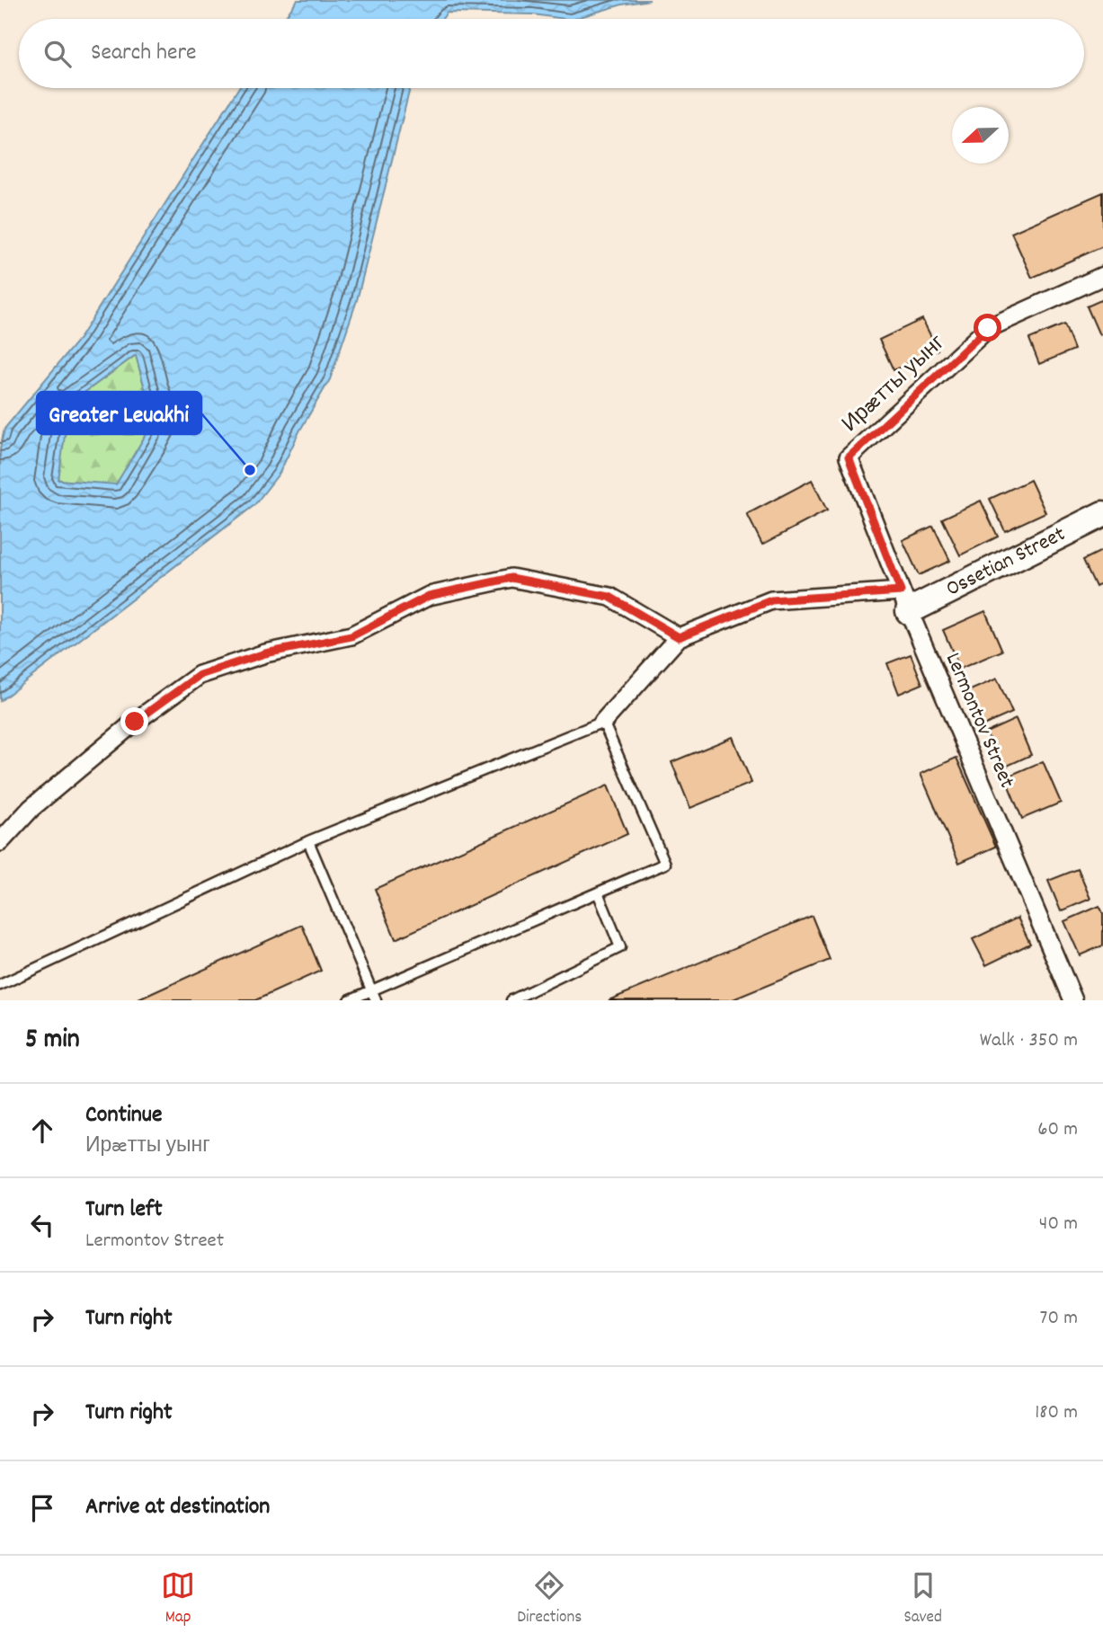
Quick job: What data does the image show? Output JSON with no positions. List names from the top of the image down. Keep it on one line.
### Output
{"streets":{"street":["Ирæтты уынг","Ossetian Street","Lermontov Street"]},"crossings":[["Ирæтты уынг","Lermontov Street"],["Ossetian Street","Lermontov Street"]],"places":["Greater Leuakhi"],"north":"left","page":{"search":"Search here","heading":["5 min","Walk · 350 m"],"list":[["Continue","Ирæтты уынг","60 m"],["Turn left","Lermontov Street","40 m"],["Turn right","70 m"],["Turn right","180 m"],"Arrive at destination"],"nav":["Map","Directions","Saved"]}}
